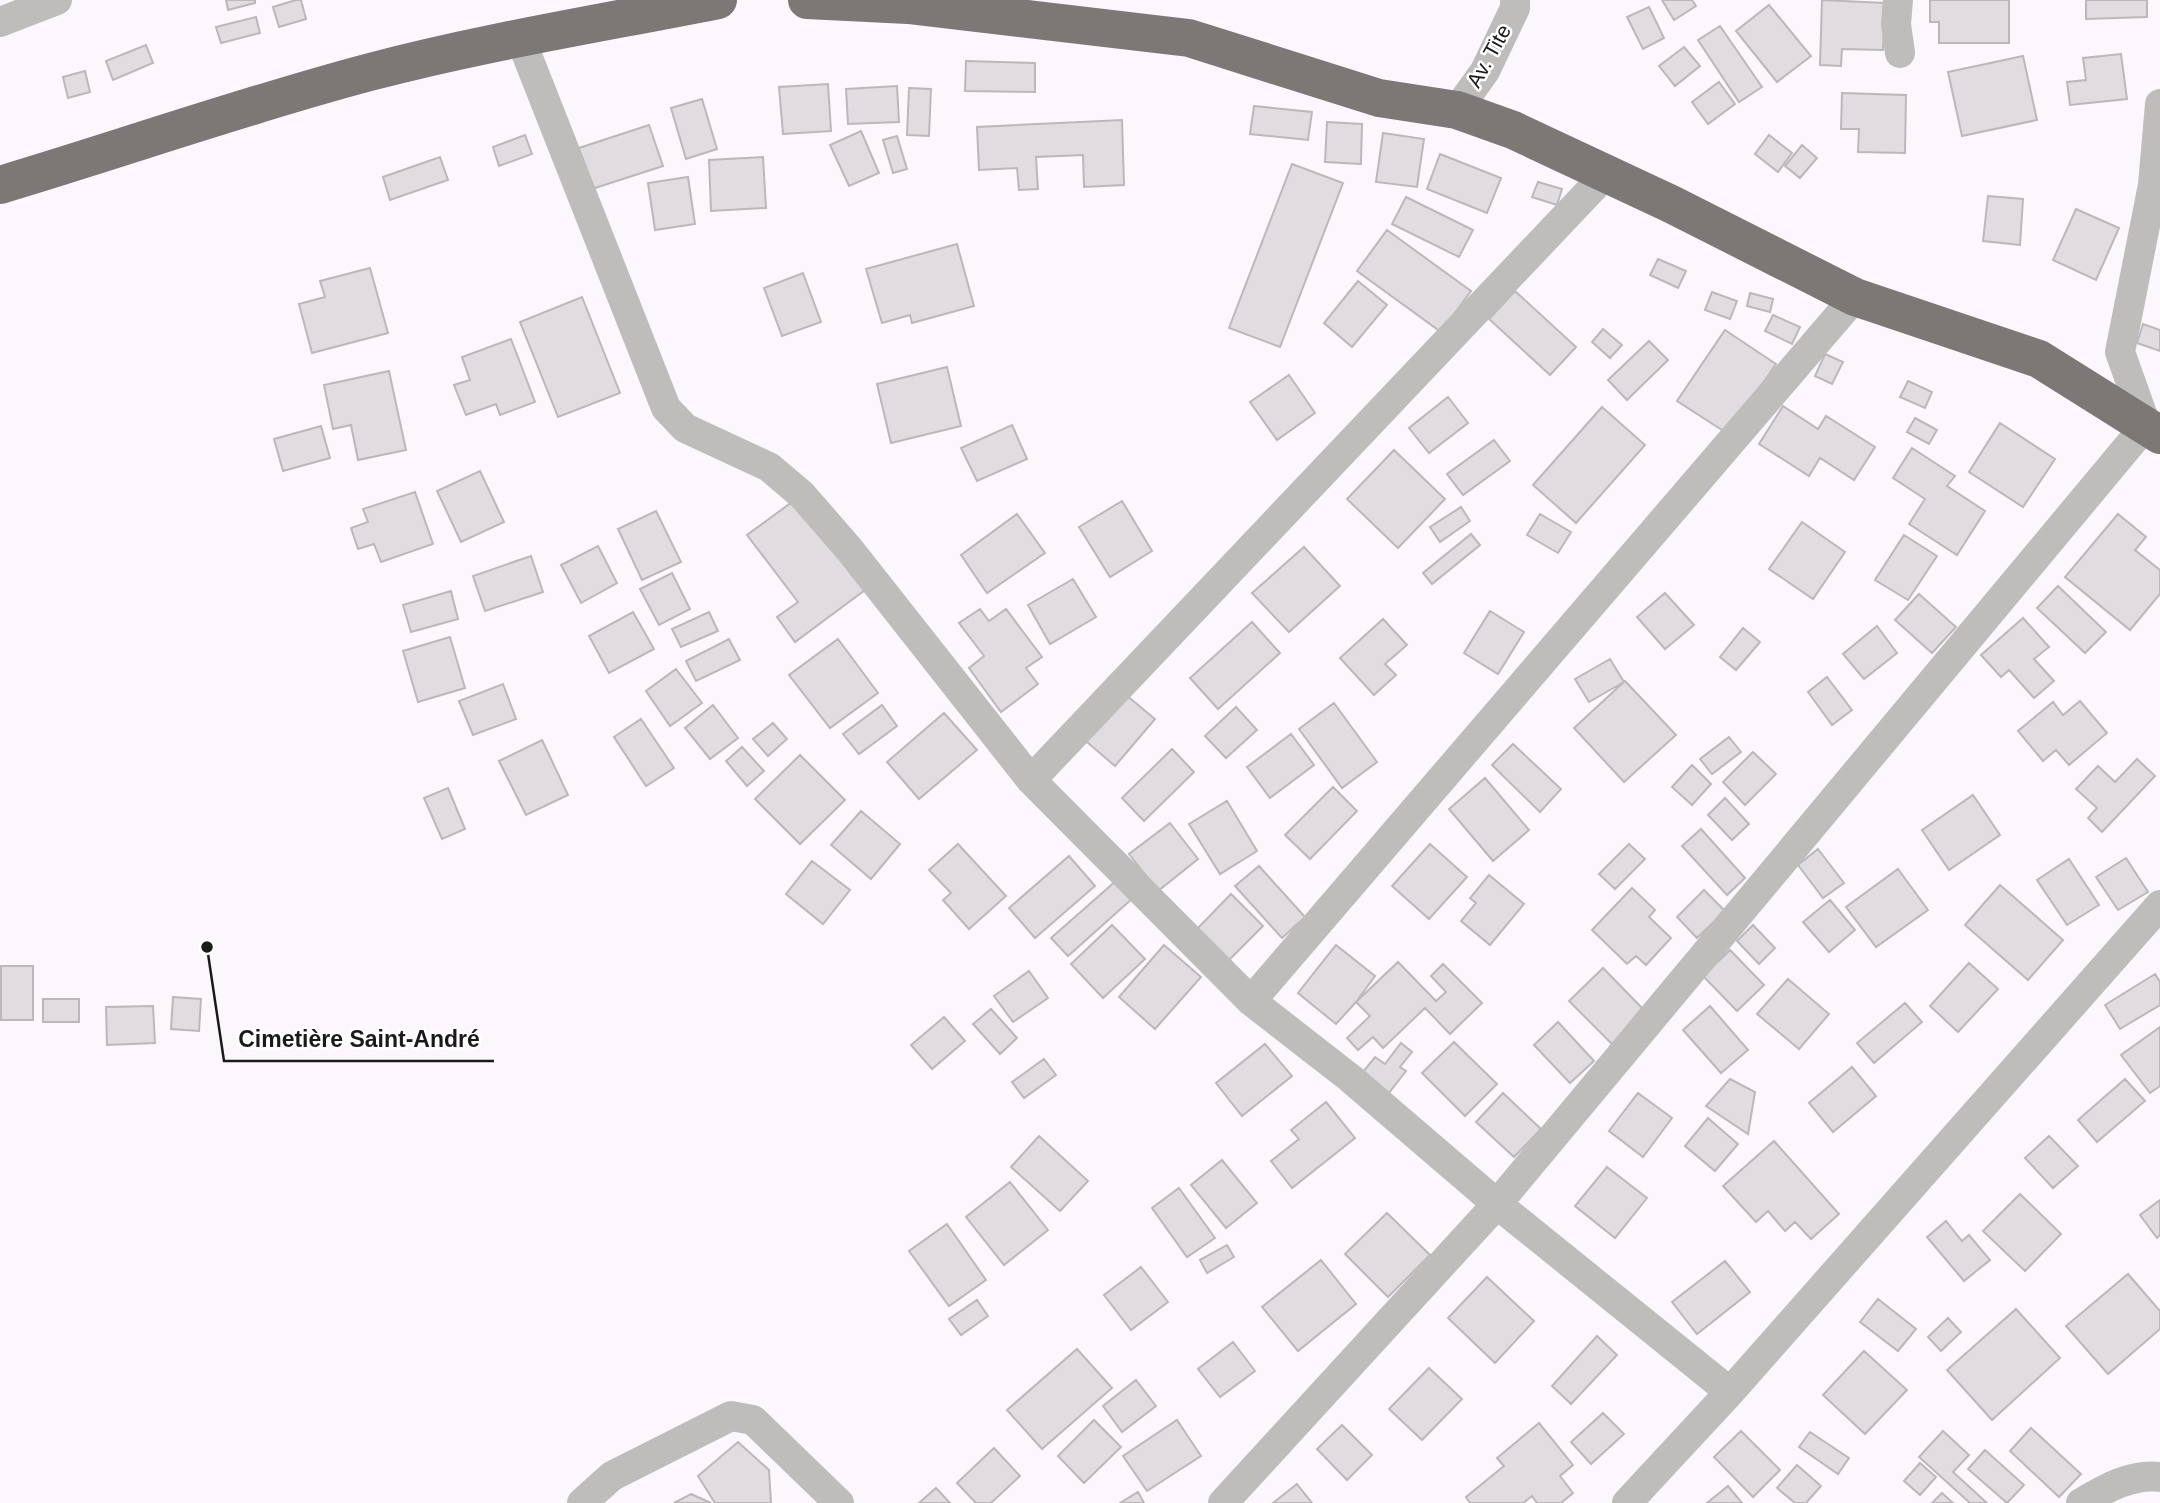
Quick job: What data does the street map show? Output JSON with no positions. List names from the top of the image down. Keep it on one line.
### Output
{"streets":{"street":["Av. Tite"]},"places":["Cimetière Saint-André"]}
